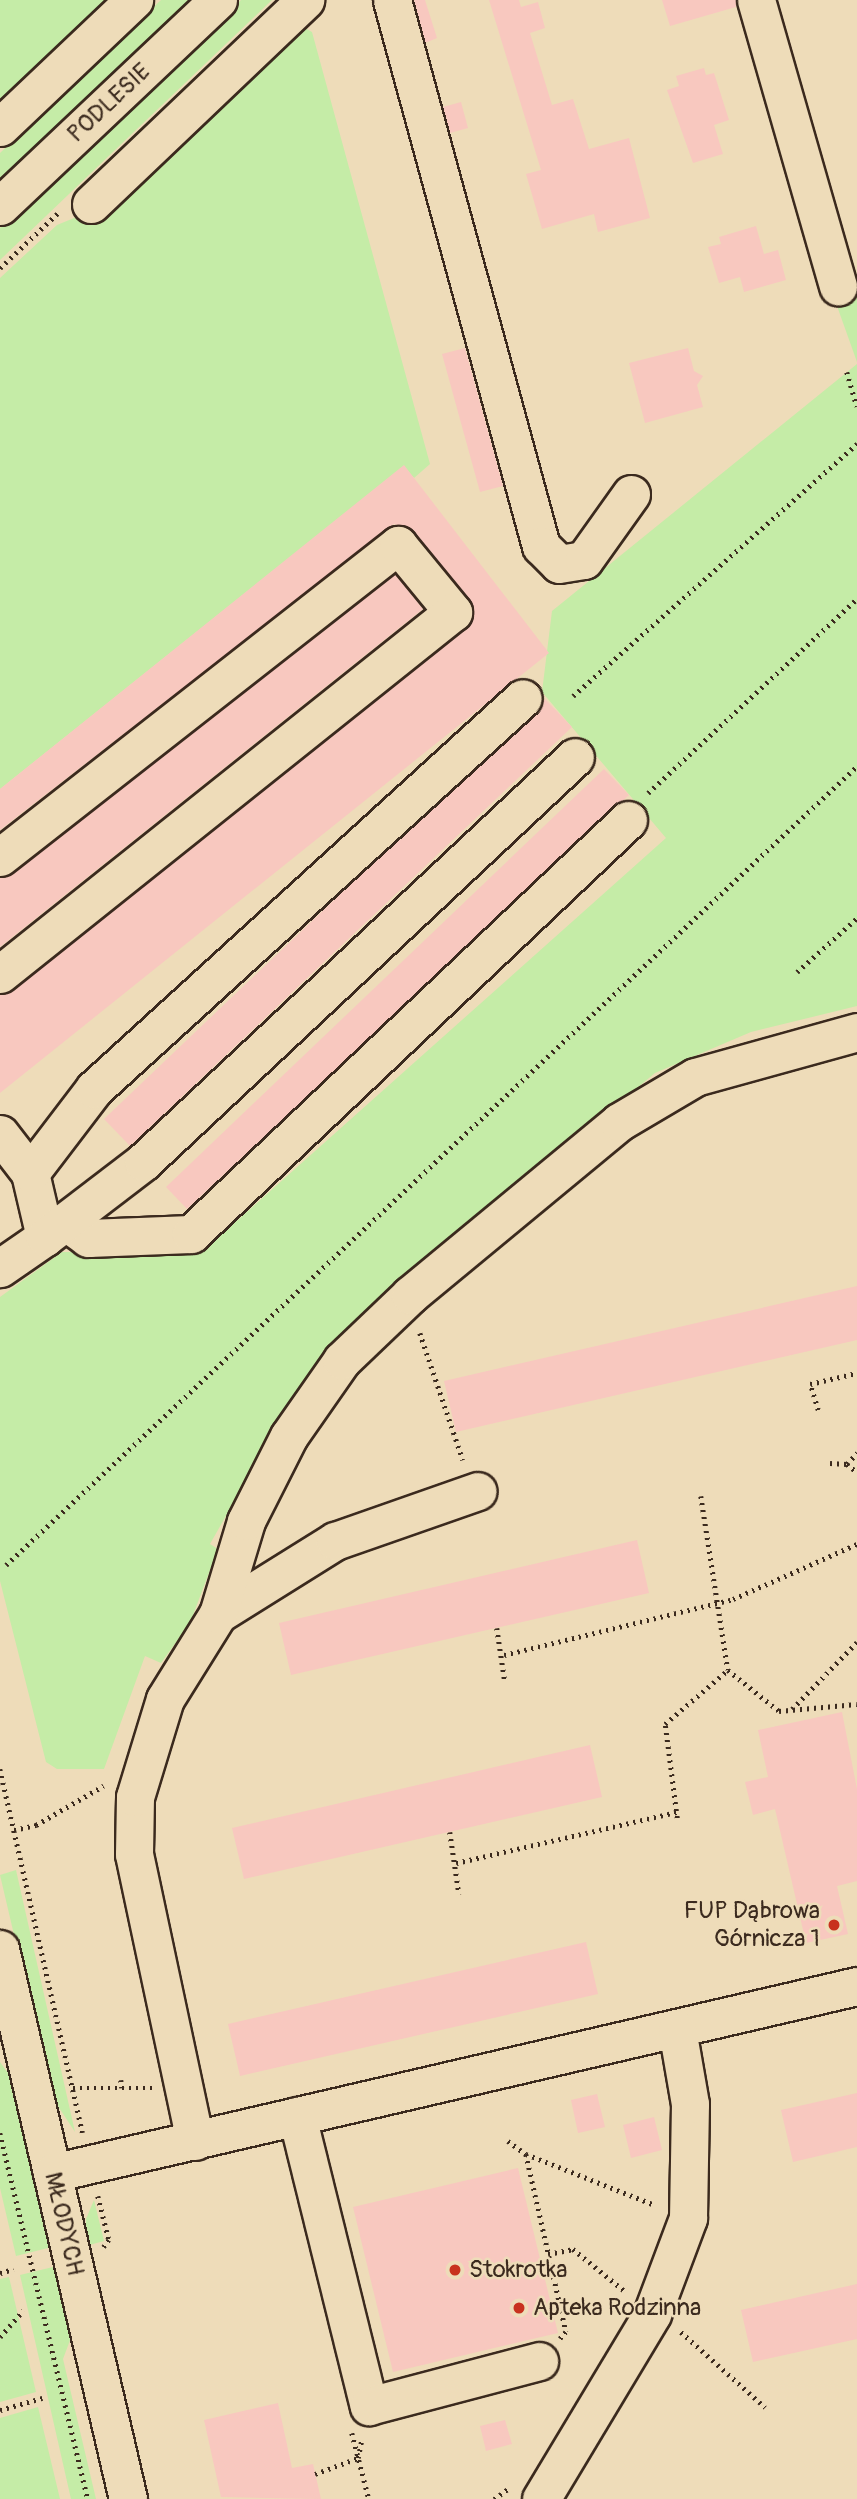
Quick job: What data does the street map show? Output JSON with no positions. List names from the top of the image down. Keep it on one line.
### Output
{"streets":{"street":["PODLESIE","MŁODYCH"]},"places":["FUP Dąbrowa Górnicza 1","Stokrotka","Apteka Rodzinna"]}
